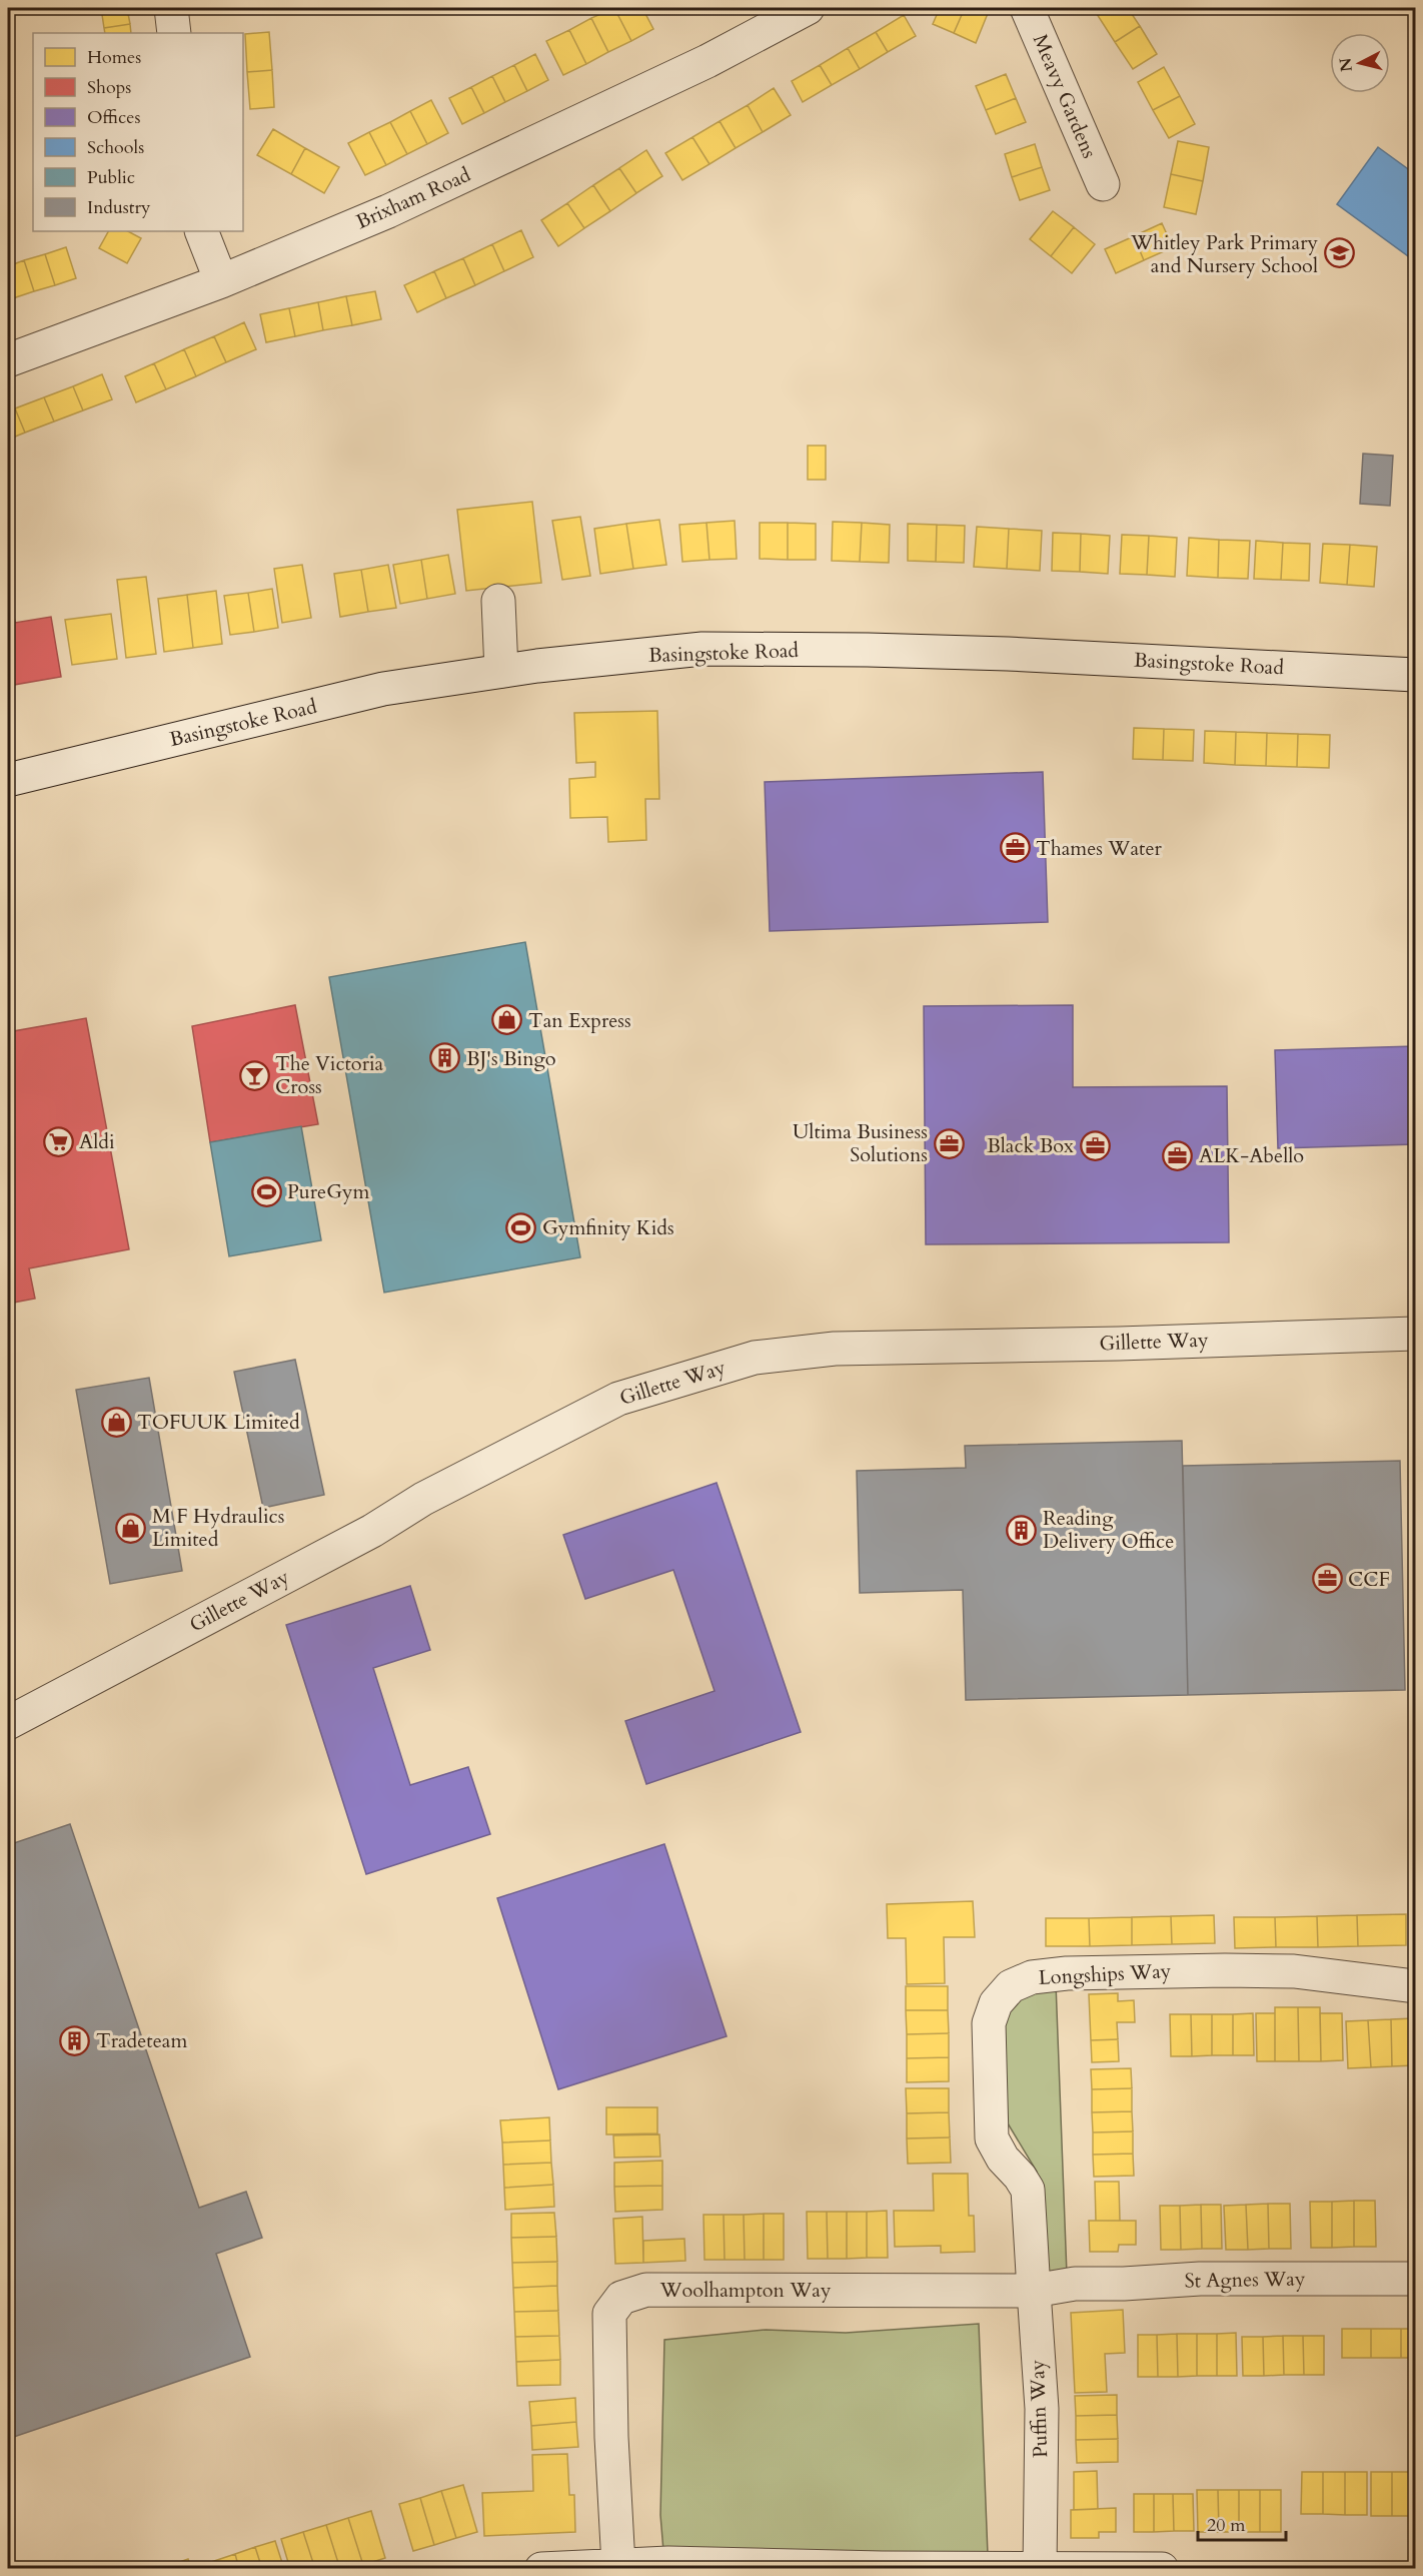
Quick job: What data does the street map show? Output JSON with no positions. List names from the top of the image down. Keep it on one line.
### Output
{"streets":{"street":["Meavy Gardens","Brixham Road","Basingstoke Road","Gillette Way","Longships Way","St Agnes Way","Woolhampton Way","Puffin Way"]},"crossings":[["Longships Way","St Agnes Way"],["Longships Way","Woolhampton Way"],["Longships Way","Puffin Way"],["St Agnes Way","Woolhampton Way"],["St Agnes Way","Puffin Way"],["Woolhampton Way","Puffin Way"]],"places":{"school or university":["Whitley Park Primary and Nursery School"],"office":["Thames Water","Ultima Business Solutions","Black Box","ALK-Abello","CCF"],"shop":["Tan Express","TOFUUK Limited","M F Hydraulics Limited"],"building":["BJ's Bingo","Reading Delivery Office","Tradeteam"],"bar":["The Victoria Cross"],"supermarket":["Aldi"],"sports":["PureGym","Gymfinity Kids"]},"legend":["Homes","Shops","Offices","Schools","Public","Industry"],"scale_bar":"20 m","north":"left"}
